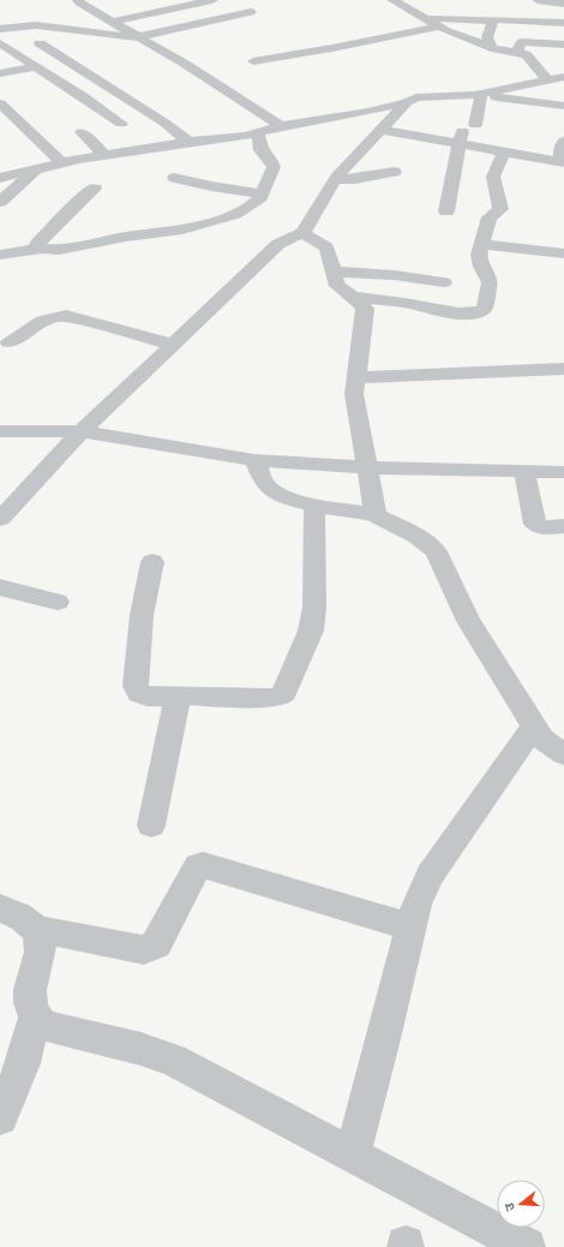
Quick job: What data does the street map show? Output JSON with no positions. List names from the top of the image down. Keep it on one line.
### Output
{"north":"left"}
